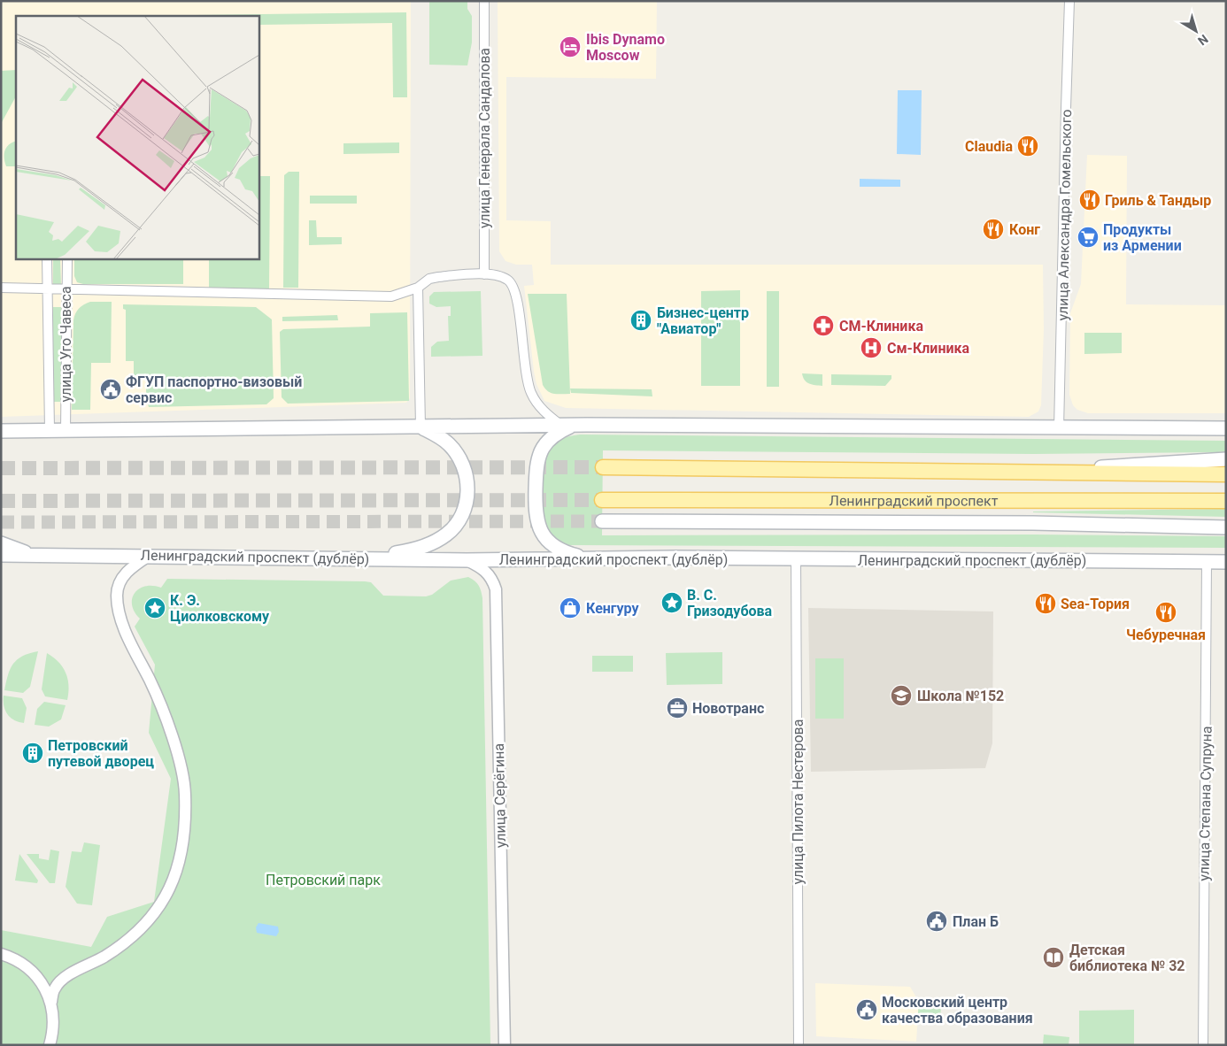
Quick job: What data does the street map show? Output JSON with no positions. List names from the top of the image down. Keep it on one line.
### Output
{"streets":{"main road":["Ленинградский проспект","Ленинградский проспект (дублёр)"],"street":["улица Генерала Сандалова","улица Александра Гомельского","улица Уго Чавеса","улица Серёгина","улица Пилота Нестерова","улица Степана Супруна"]},"crossings":[["Ленинградский проспект (дублёр)","улица Серёгина"],["Ленинградский проспект (дублёр)","улица Пилота Нестерова"],["Ленинградский проспект (дублёр)","улица Степана Супруна"]],"parks":["Петровский парк"],"places":{"hotel":["Ibis Dynamo Moscow"],"restaurant":["Claudia","Гриль & Тандыр","Конг","Sea-Тория","Чебуречная"],"supermarket":["Продукты из Армении"],"building":["Бизнес-центр \"Авиатор\"","Петровский путевой дворец"],"pharmacy":["СМ-Клиника"],"hospital":["См-Клиника"],"public building":["ФГУП паспортно-визовый сервис","План Б","Московский центр качества образования"],"place":["В. С. Гризодубова","К. Э. Циолковскому"],"shop":["Кенгуру"],"school or university":["Школа №152"],"office":["Новотранс"],"library":["Детская библиотека № 32"]},"north":"bottom right"}
